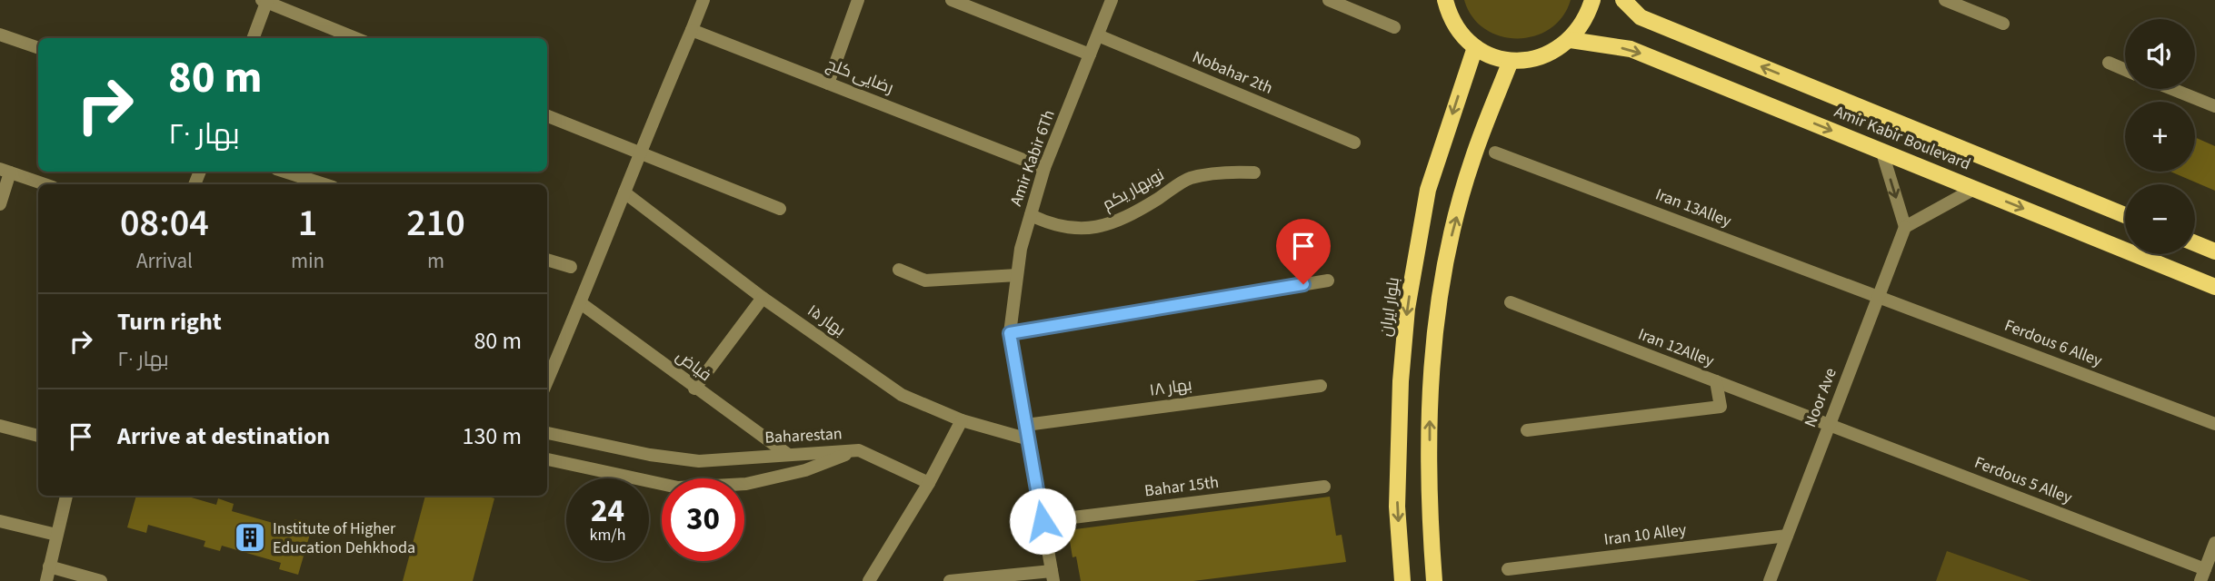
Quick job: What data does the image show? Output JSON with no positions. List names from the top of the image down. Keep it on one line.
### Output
{"streets":{"main road":["Amir Kabir Boulevard","بلوار ایران"],"street":["Nobahar 2th","رضایی کلج","Amir Kabir 6Th","نوبهار یکم","Iran 13Alley","بهار ۱۵","Ferdous 6 Alley","Iran 12Alley","فیاض","بهار ۱۸","Noor Ave","Baharestan","Ferdous 5 Alley","Bahar 15th","Iran 10 Alley"]},"crossings":[["Nobahar 2th","Amir Kabir 6Th"],["رضایی کلج","Amir Kabir 6Th"],["Amir Kabir 6Th","نوبهار یکم"],["Amir Kabir 6Th","بهار ۱۵"],["Amir Kabir 6Th","بهار ۱۸"],["Amir Kabir 6Th","Bahar 15th"],["Iran 13Alley","Ferdous 6 Alley"],["Iran 13Alley","Noor Ave"],["Ferdous 6 Alley","Noor Ave"],["Iran 12Alley","Noor Ave"],["Iran 12Alley","Ferdous 5 Alley"],["فیاض","Baharestan"],["Noor Ave","Ferdous 5 Alley"],["Noor Ave","Iran 10 Alley"]],"places":{"building":["Institute of Higher Education Dehkhoda"]},"page":{"map_buttons":["+","−"],"turn":["80 m","بهار ۲۰"],"eta":["08:04","Arrival","1","min","210","m"],"list":[{"name":"Turn right","note":"بهار ۲۰","value":"80 m"},{"name":"Arrive at destination","value":"130 m"}],"speed":"24 km/h","limit":"30"}}
